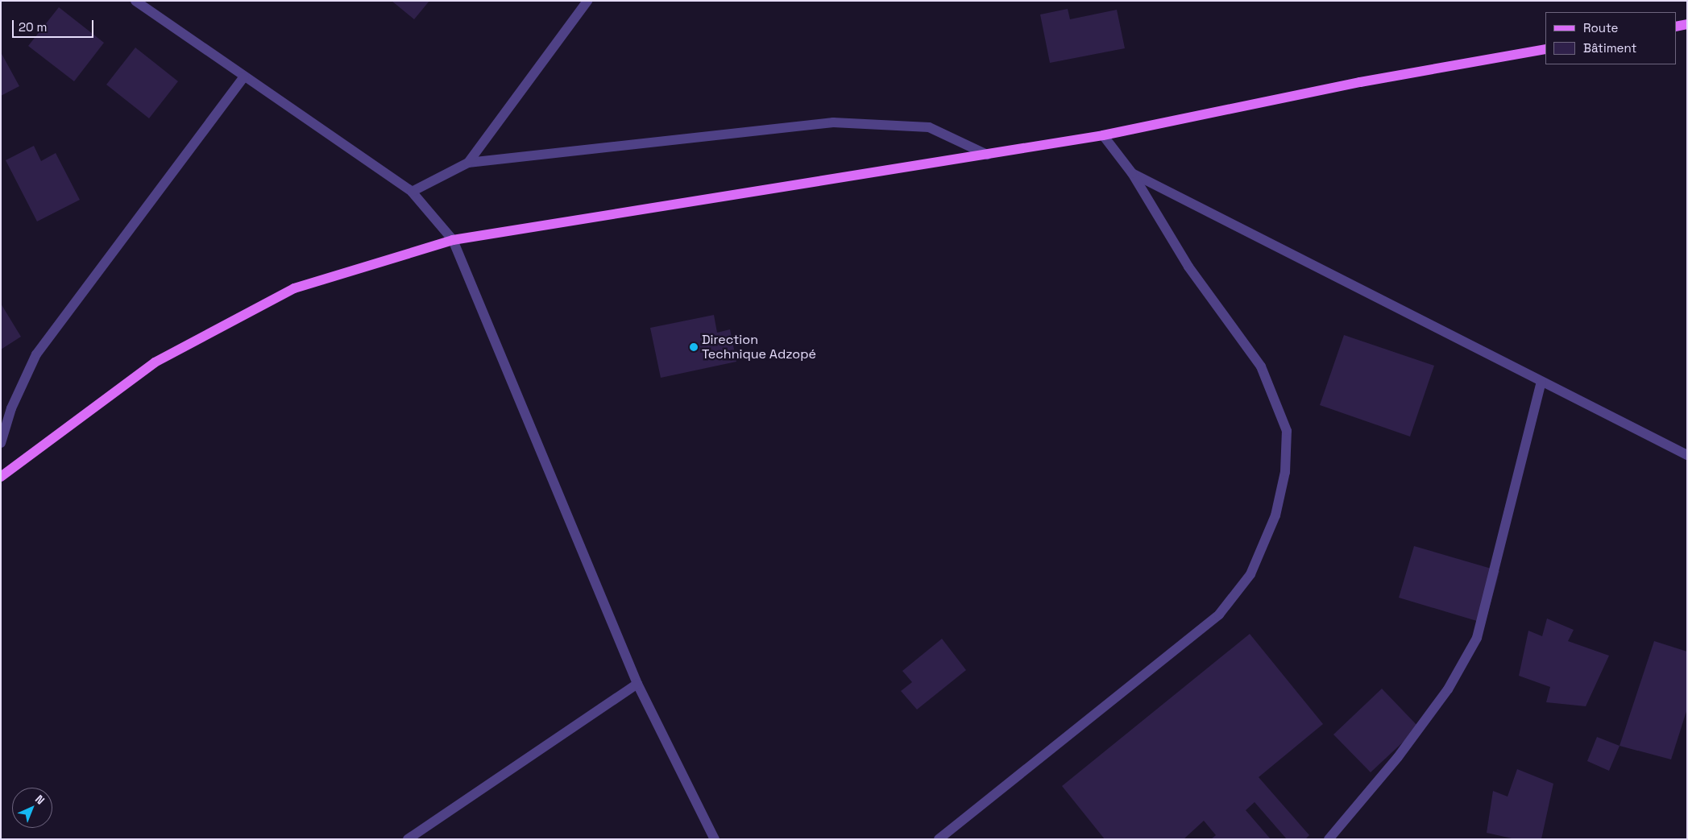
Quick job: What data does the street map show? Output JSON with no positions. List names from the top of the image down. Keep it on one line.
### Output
{"places":["Direction Technique Adzopé"],"legend":["Route","Bâtiment"],"scale_bar":"20 m","north":"top right"}
